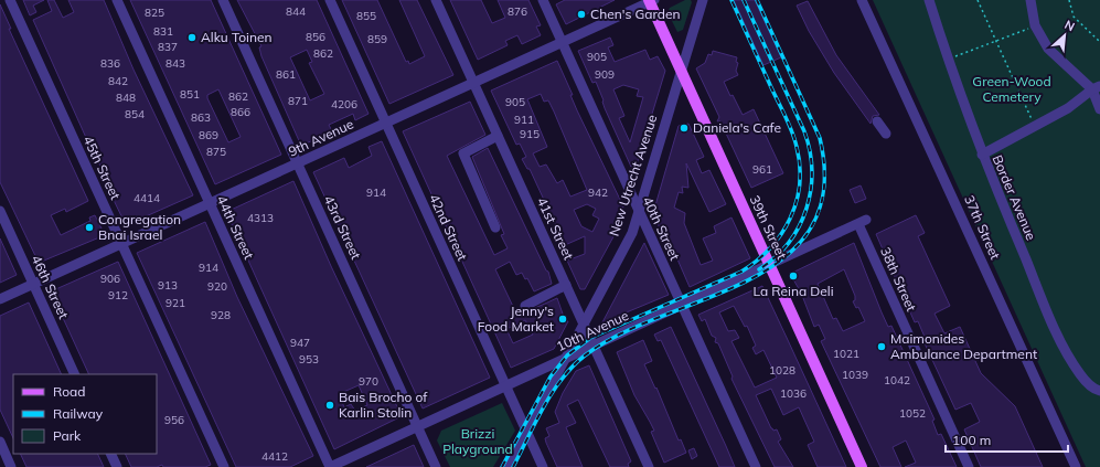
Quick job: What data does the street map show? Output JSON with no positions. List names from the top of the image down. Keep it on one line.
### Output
{"streets":{"main road":["39th Street"],"street":["9th Avenue","45th Street","New Utrecht Avenue","Border Avenue","44th Street","43rd Street","42nd Street","37th Street","41st Street","40th Street","38th Street","46th Street","10th Avenue"]},"crossings":[["9th Avenue","45th Street"],["9th Avenue","44th Street"],["9th Avenue","43rd Street"],["9th Avenue","42nd Street"],["9th Avenue","39th Street"],["9th Avenue","41st Street"],["9th Avenue","40th Street"],["9th Avenue","46th Street"],["New Utrecht Avenue","42nd Street"],["New Utrecht Avenue","39th Street"],["New Utrecht Avenue","41st Street"],["New Utrecht Avenue","40th Street"],["New Utrecht Avenue","10th Avenue"],["44th Street","10th Avenue"],["43rd Street","10th Avenue"],["42nd Street","10th Avenue"],["39th Street","10th Avenue"],["41st Street","10th Avenue"],["40th Street","10th Avenue"],["38th Street","10th Avenue"]],"parks":["Green-Wood Cemetery","Brizzi Playground"],"places":["Chen's Garden","Alku Toinen","Daniela's Cafe","Congregation Bnai Israel","La Reina Deli","Jenny's Food Market","Maimonides Ambulance Department","Bais Brocho of Karlin Stolin"],"house_numbers":["844","876","825","855","831","856","859","837","862","905","836","843","861","909","842","851","862","848","871","905","4206","866","854","863","911","915","869","875","961","914","942","4414","4313","914","906","913","920","912","921","928","947","1021","953","1028","1039","1042","970","1036","1052","956","4412"],"legend":["Road","Railway","Park"],"scale_bar":"100 m","north":"top right"}
